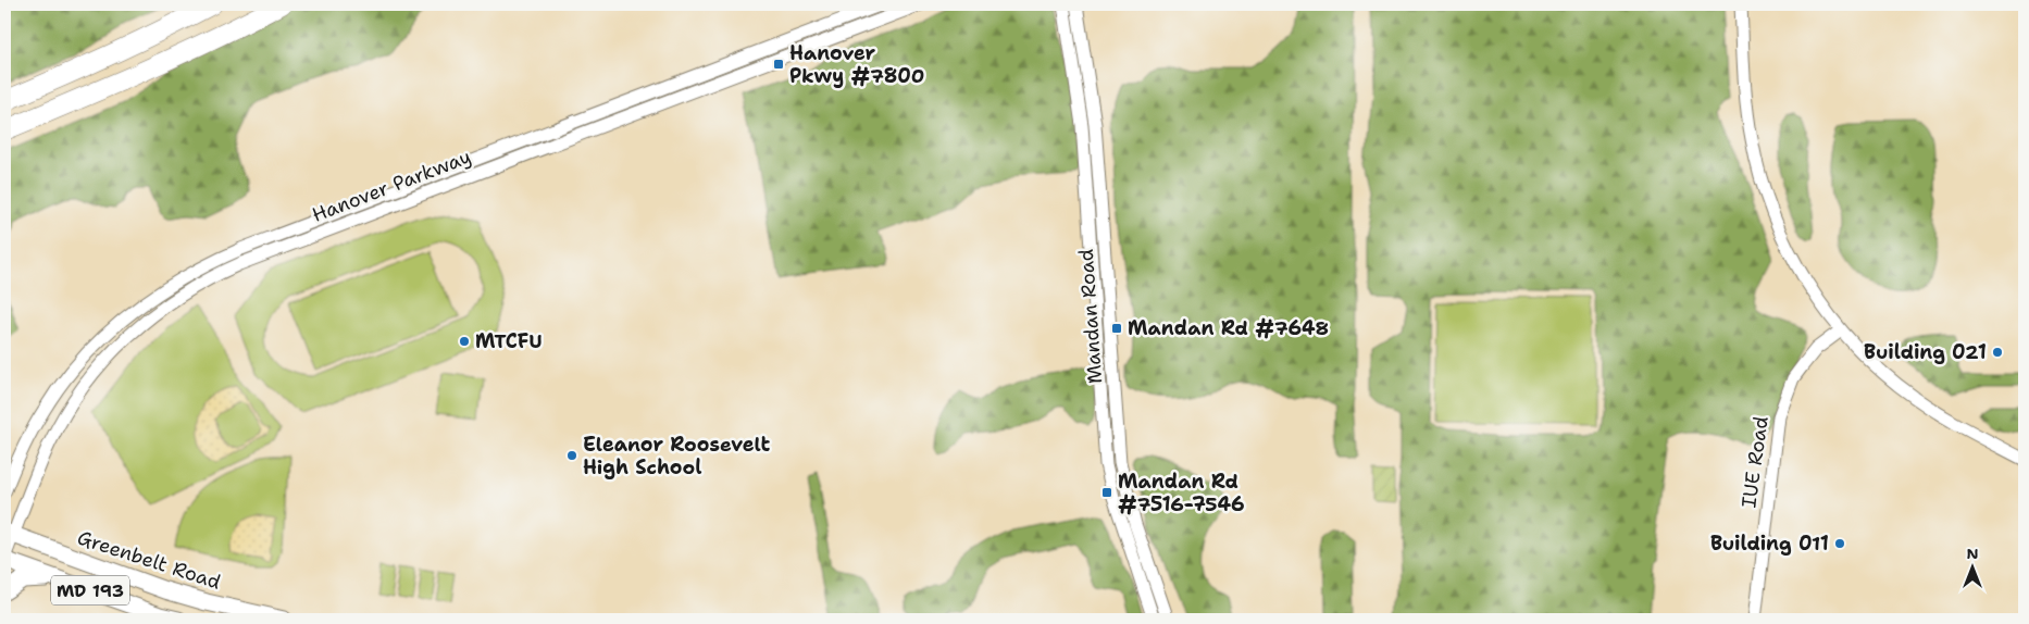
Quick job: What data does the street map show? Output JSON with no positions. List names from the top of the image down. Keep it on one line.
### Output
{"streets":{"main road":["Greenbelt Road","MD 193"],"street":["Hanover Parkway","Mandan Road","IUE Road"]},"crossings":[["Hanover Parkway","Greenbelt Road"],["Hanover Parkway","MD 193"]],"places":{"transit":["Hanover Pkwy #7800","Mandan Rd #7648","Mandan Rd #7516-7546"],"other":["MTCFU","Building 021","Eleanor Roosevelt High School","Building 011"]},"north":"top"}
